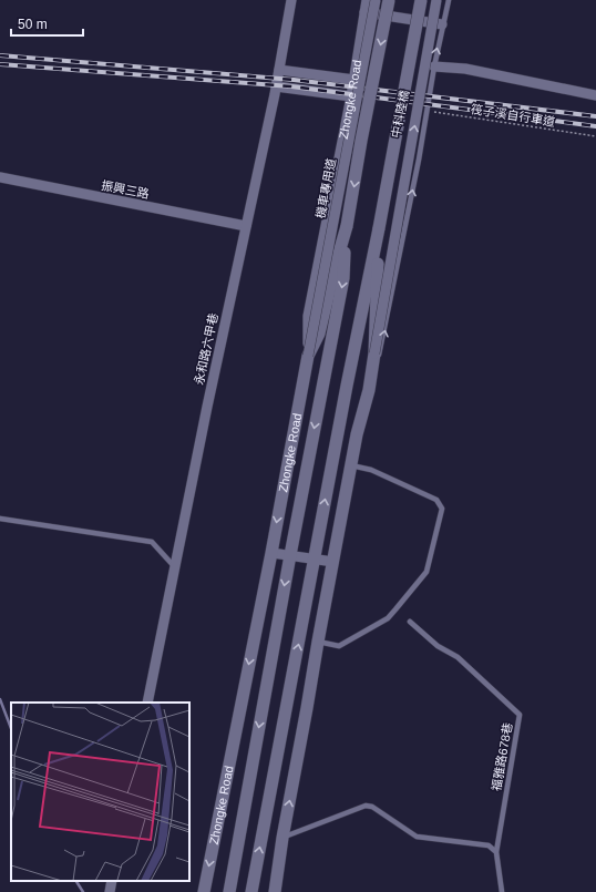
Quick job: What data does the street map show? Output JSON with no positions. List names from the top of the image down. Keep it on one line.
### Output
{"streets":{"street":["Zhongke Road","中科陸橋","機車專用道","振興三路","永和路六甲巷"],"lane":["福雅路678巷"],"path":["筏子溪自行車道"]},"crossings":[["Zhongke Road","機車專用道"],["振興三路","永和路六甲巷"]],"scale_bar":"50 m"}
